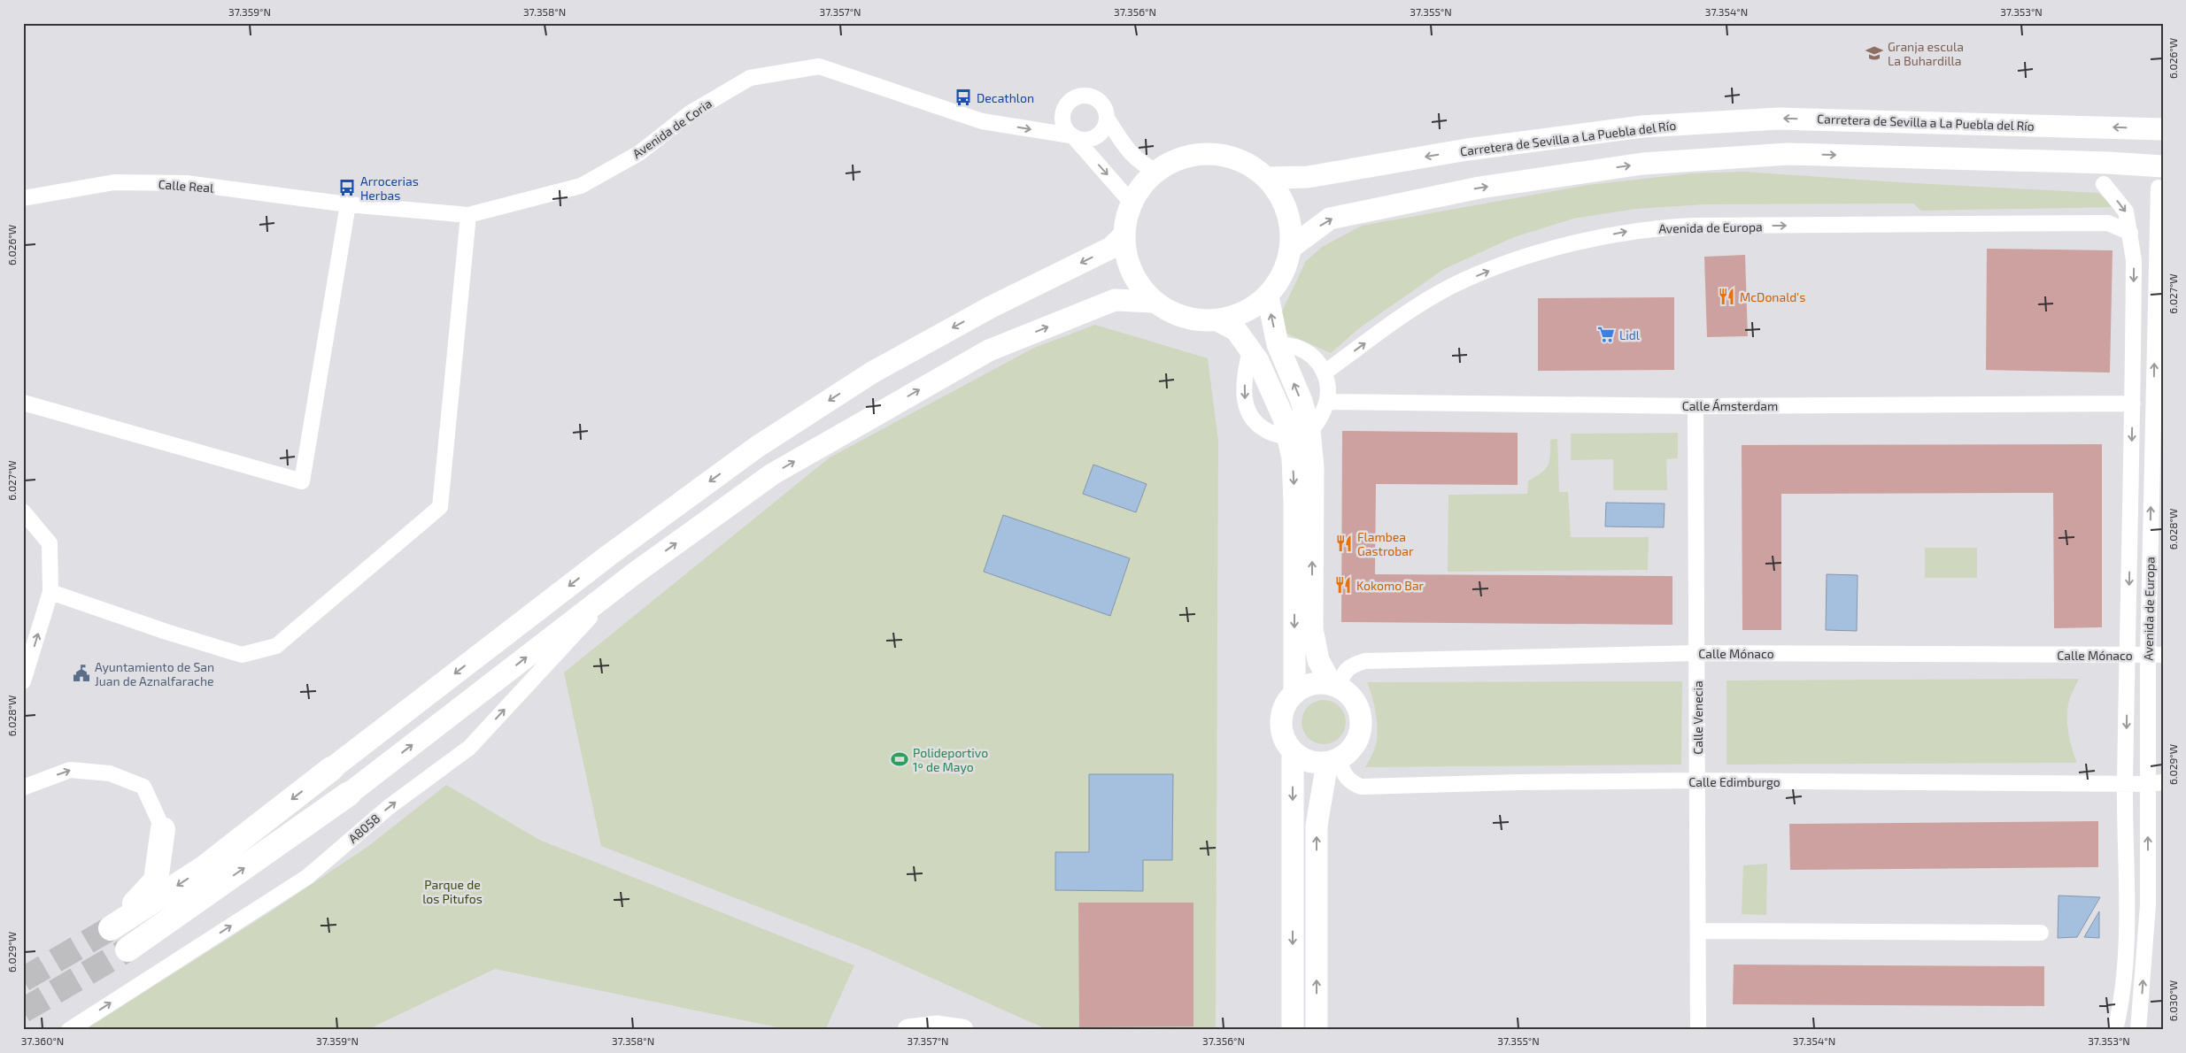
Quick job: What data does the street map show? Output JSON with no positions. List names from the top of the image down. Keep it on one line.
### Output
{"streets":{"main road":["Carretera de Sevilla a La Puebla del Río"],"street":["Avenida de Coria","Calle Real","Avenida de Europa","Calle Ámsterdam","Calle Mónaco","Calle Venecia","Calle Edimburgo","A8058"]},"crossings":[["Avenida de Coria","Calle Real"],["Avenida de Europa","Calle Ámsterdam"],["Avenida de Europa","Calle Mónaco"],["Avenida de Europa","Calle Edimburgo"],["Calle Ámsterdam","Calle Venecia"],["Calle Mónaco","Calle Venecia"],["Calle Mónaco","Calle Edimburgo"],["Calle Venecia","Calle Edimburgo"]],"one_way":["Avenida de Coria","A8058"],"parks":["Parque de los Pitufos"],"places":{"school or university":["Granja escula La Buhardilla"],"bus stop":["Decathlon","Arrocerias Herbas"],"restaurant":["McDonald's","Flambea Gastrobar","Kokomo Bar"],"supermarket":["Lidl"],"public building":["Ayuntamiento de San Juan de Aznalfarache"],"sports":["Polideportivo 1º de Mayo"]},"coordinates":["37.359°N","37.358°N","37.357°N","37.356°N","37.355°N","37.354°N","37.353°N","6.026°W","6.027°W","6.028°W","6.029°W","6.030°W","37.360°N"]}
